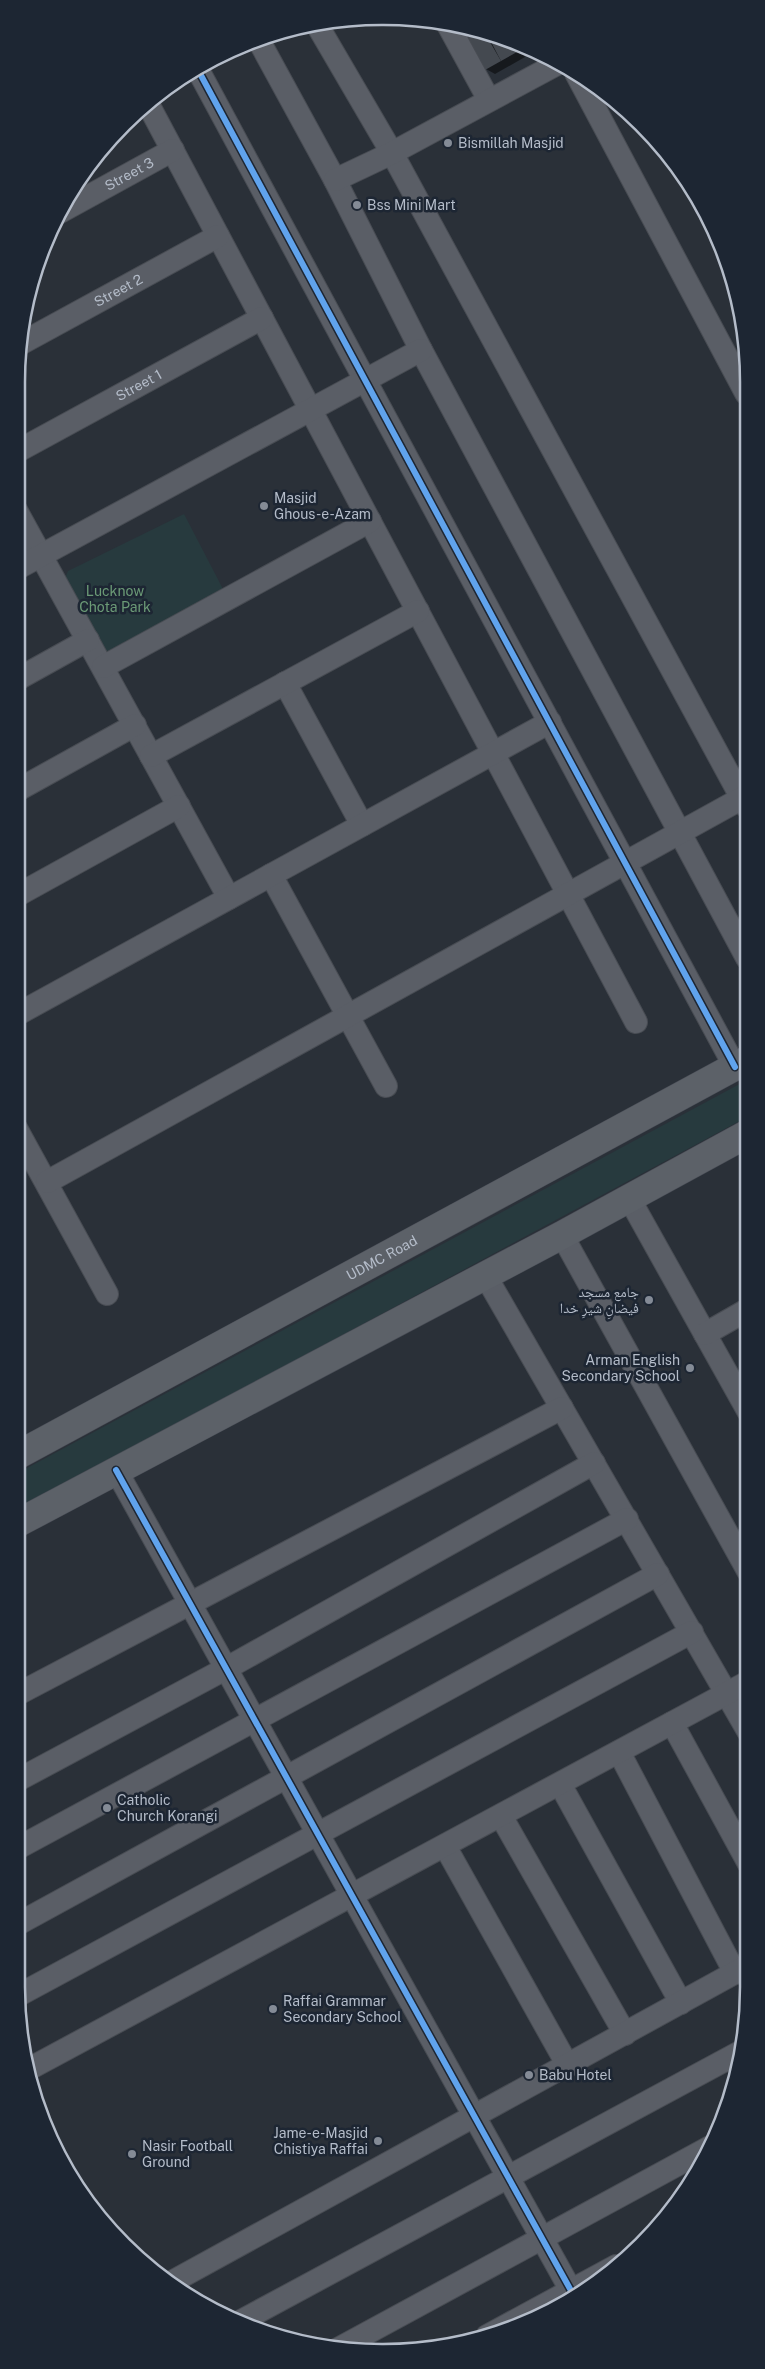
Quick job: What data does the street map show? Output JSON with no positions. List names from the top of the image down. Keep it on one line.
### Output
{"streets":{"main road":["UDMC Road"],"street":["Street 3","Street 2","Street 1"]},"parks":["Lucknow Chota Park"],"places":["Bismillah Masjid","Bss Mini Mart","Masjid Ghous-e-Azam","جامع مسجد فیضانِ شیرِ خدا","Arman English Secondary School","Catholic Church Korangi","Raffai Grammar Secondary School","Babu Hotel","Jame-e-Masjid Chistiya Raffai","Nasir Football Ground"]}
